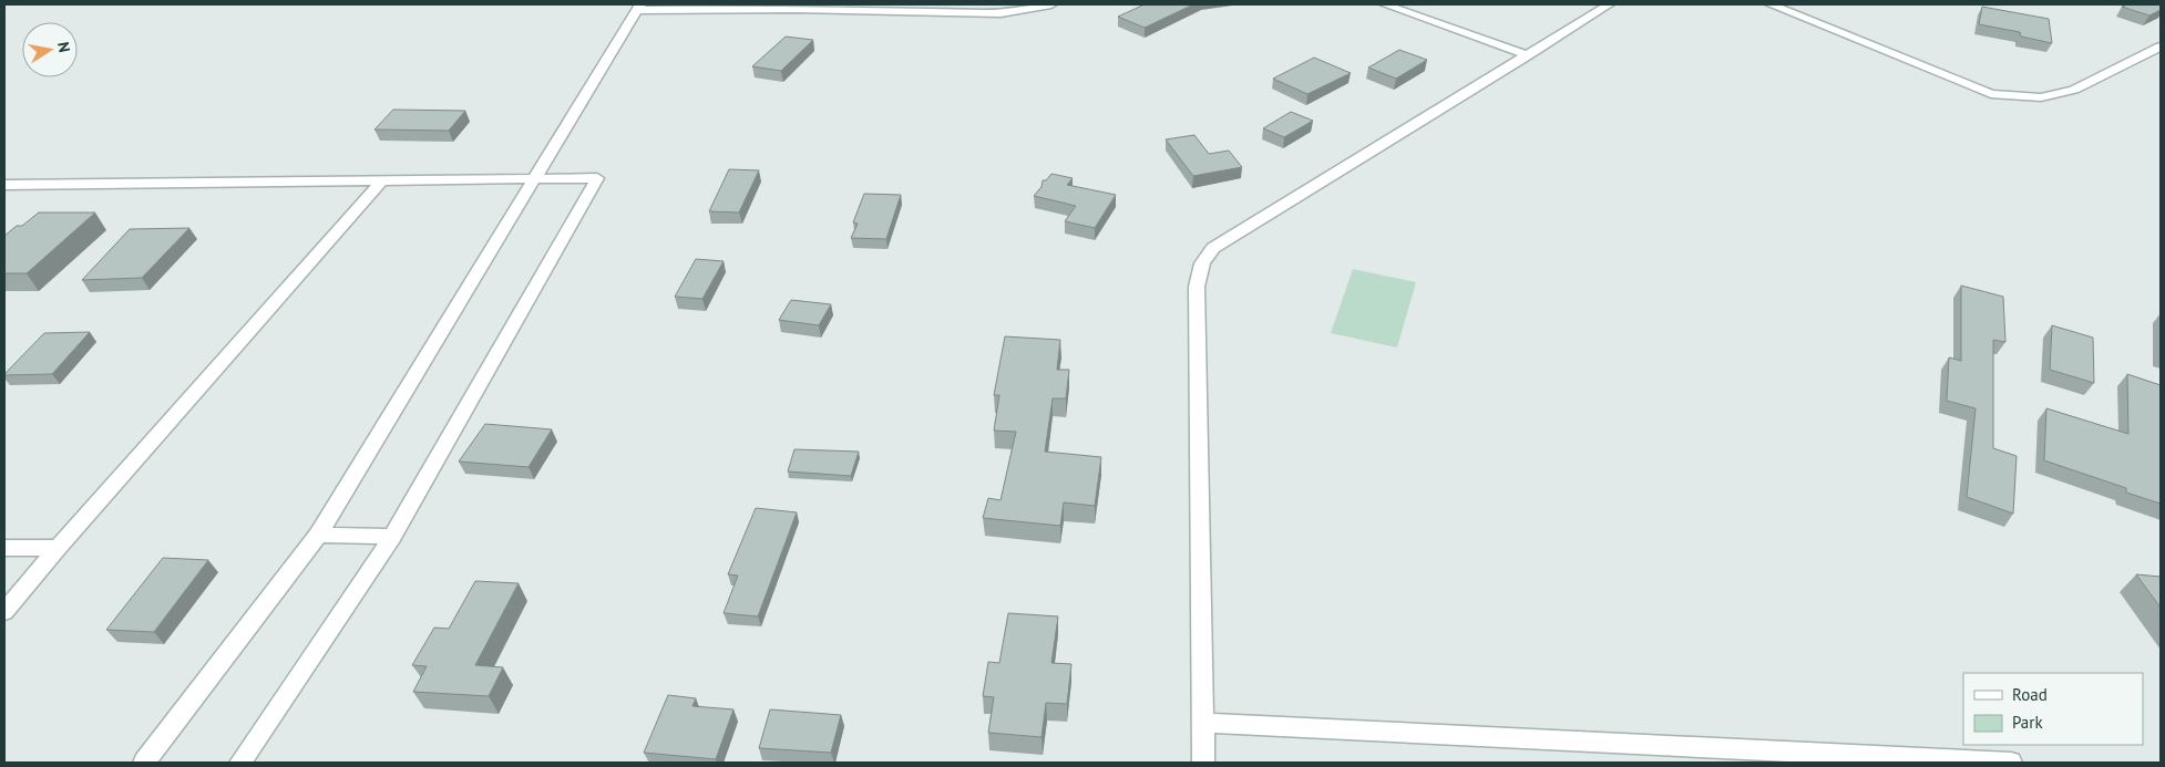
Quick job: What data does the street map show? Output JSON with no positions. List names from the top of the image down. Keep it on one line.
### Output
{"legend":["Road","Park"],"north":"right"}
